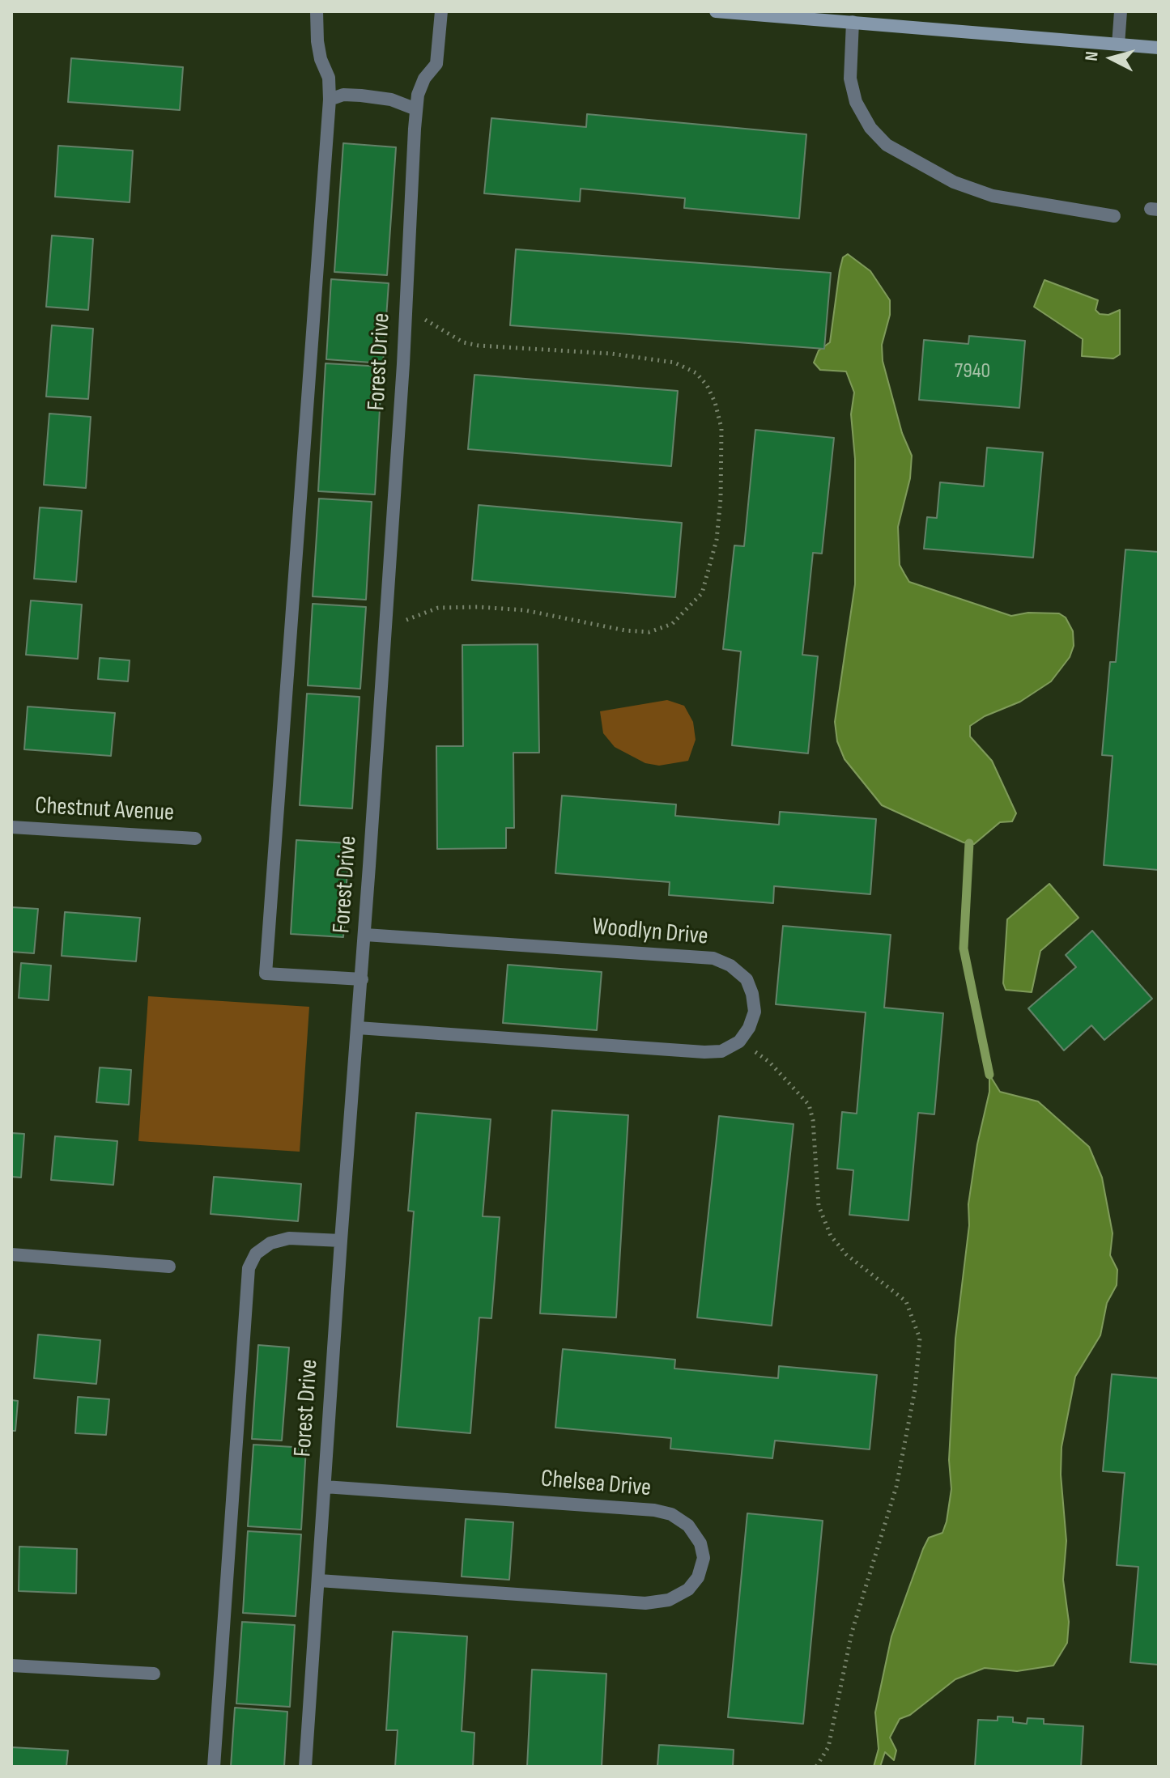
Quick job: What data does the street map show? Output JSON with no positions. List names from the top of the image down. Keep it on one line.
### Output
{"streets":{"street":["Forest Drive","Chestnut Avenue","Woodlyn Drive","Chelsea Drive"]},"crossings":[["Forest Drive","Woodlyn Drive"],["Forest Drive","Chelsea Drive"]],"house_numbers":["7940"],"north":"left"}
